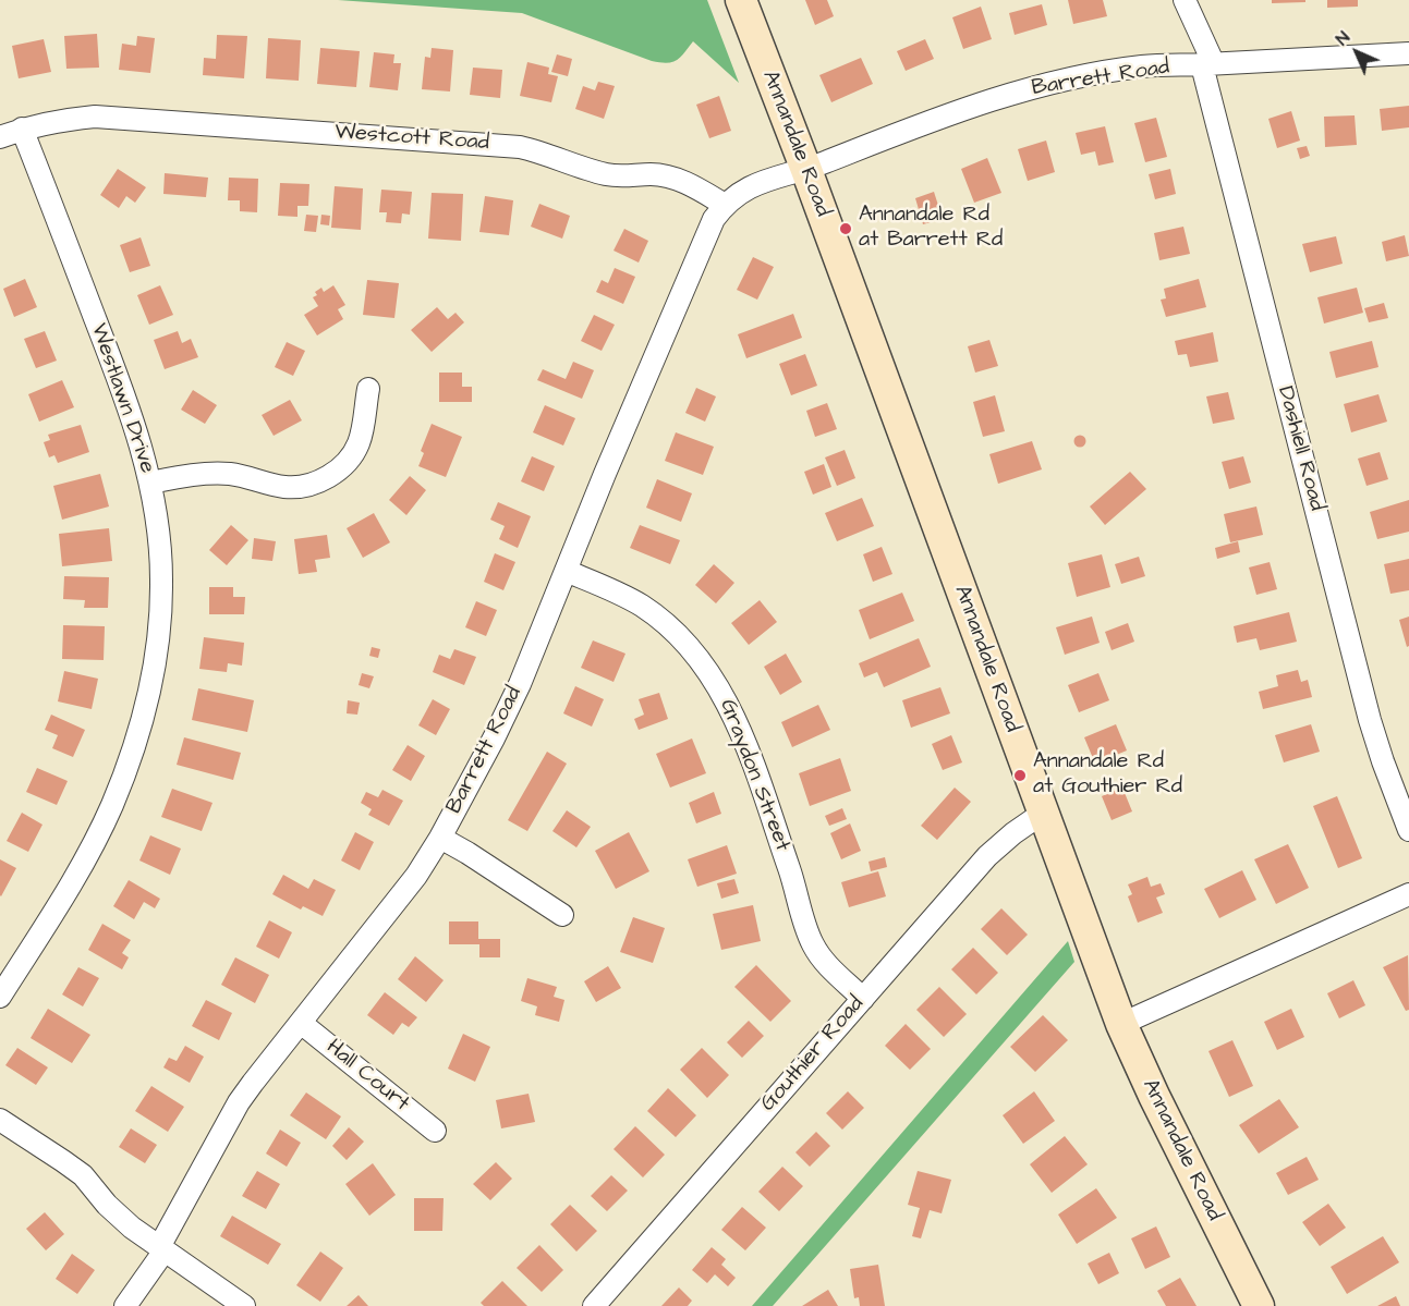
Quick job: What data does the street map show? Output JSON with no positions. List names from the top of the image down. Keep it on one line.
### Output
{"streets":{"main road":["Annandale Road"],"street":["Barrett Road","Westcott Road","Westlawn Drive","Dashiell Road","Graydon Street","Gouthier Road","Hall Court"]},"crossings":[["Barrett Road","Westcott Road"],["Barrett Road","Annandale Road"],["Barrett Road","Dashiell Road"],["Barrett Road","Graydon Street"],["Barrett Road","Hall Court"],["Westcott Road","Westlawn Drive"],["Annandale Road","Gouthier Road"],["Graydon Street","Gouthier Road"]],"places":["Annandale Rd at Barrett Rd","Annandale Rd at Gouthier Rd"],"north":"top left"}
